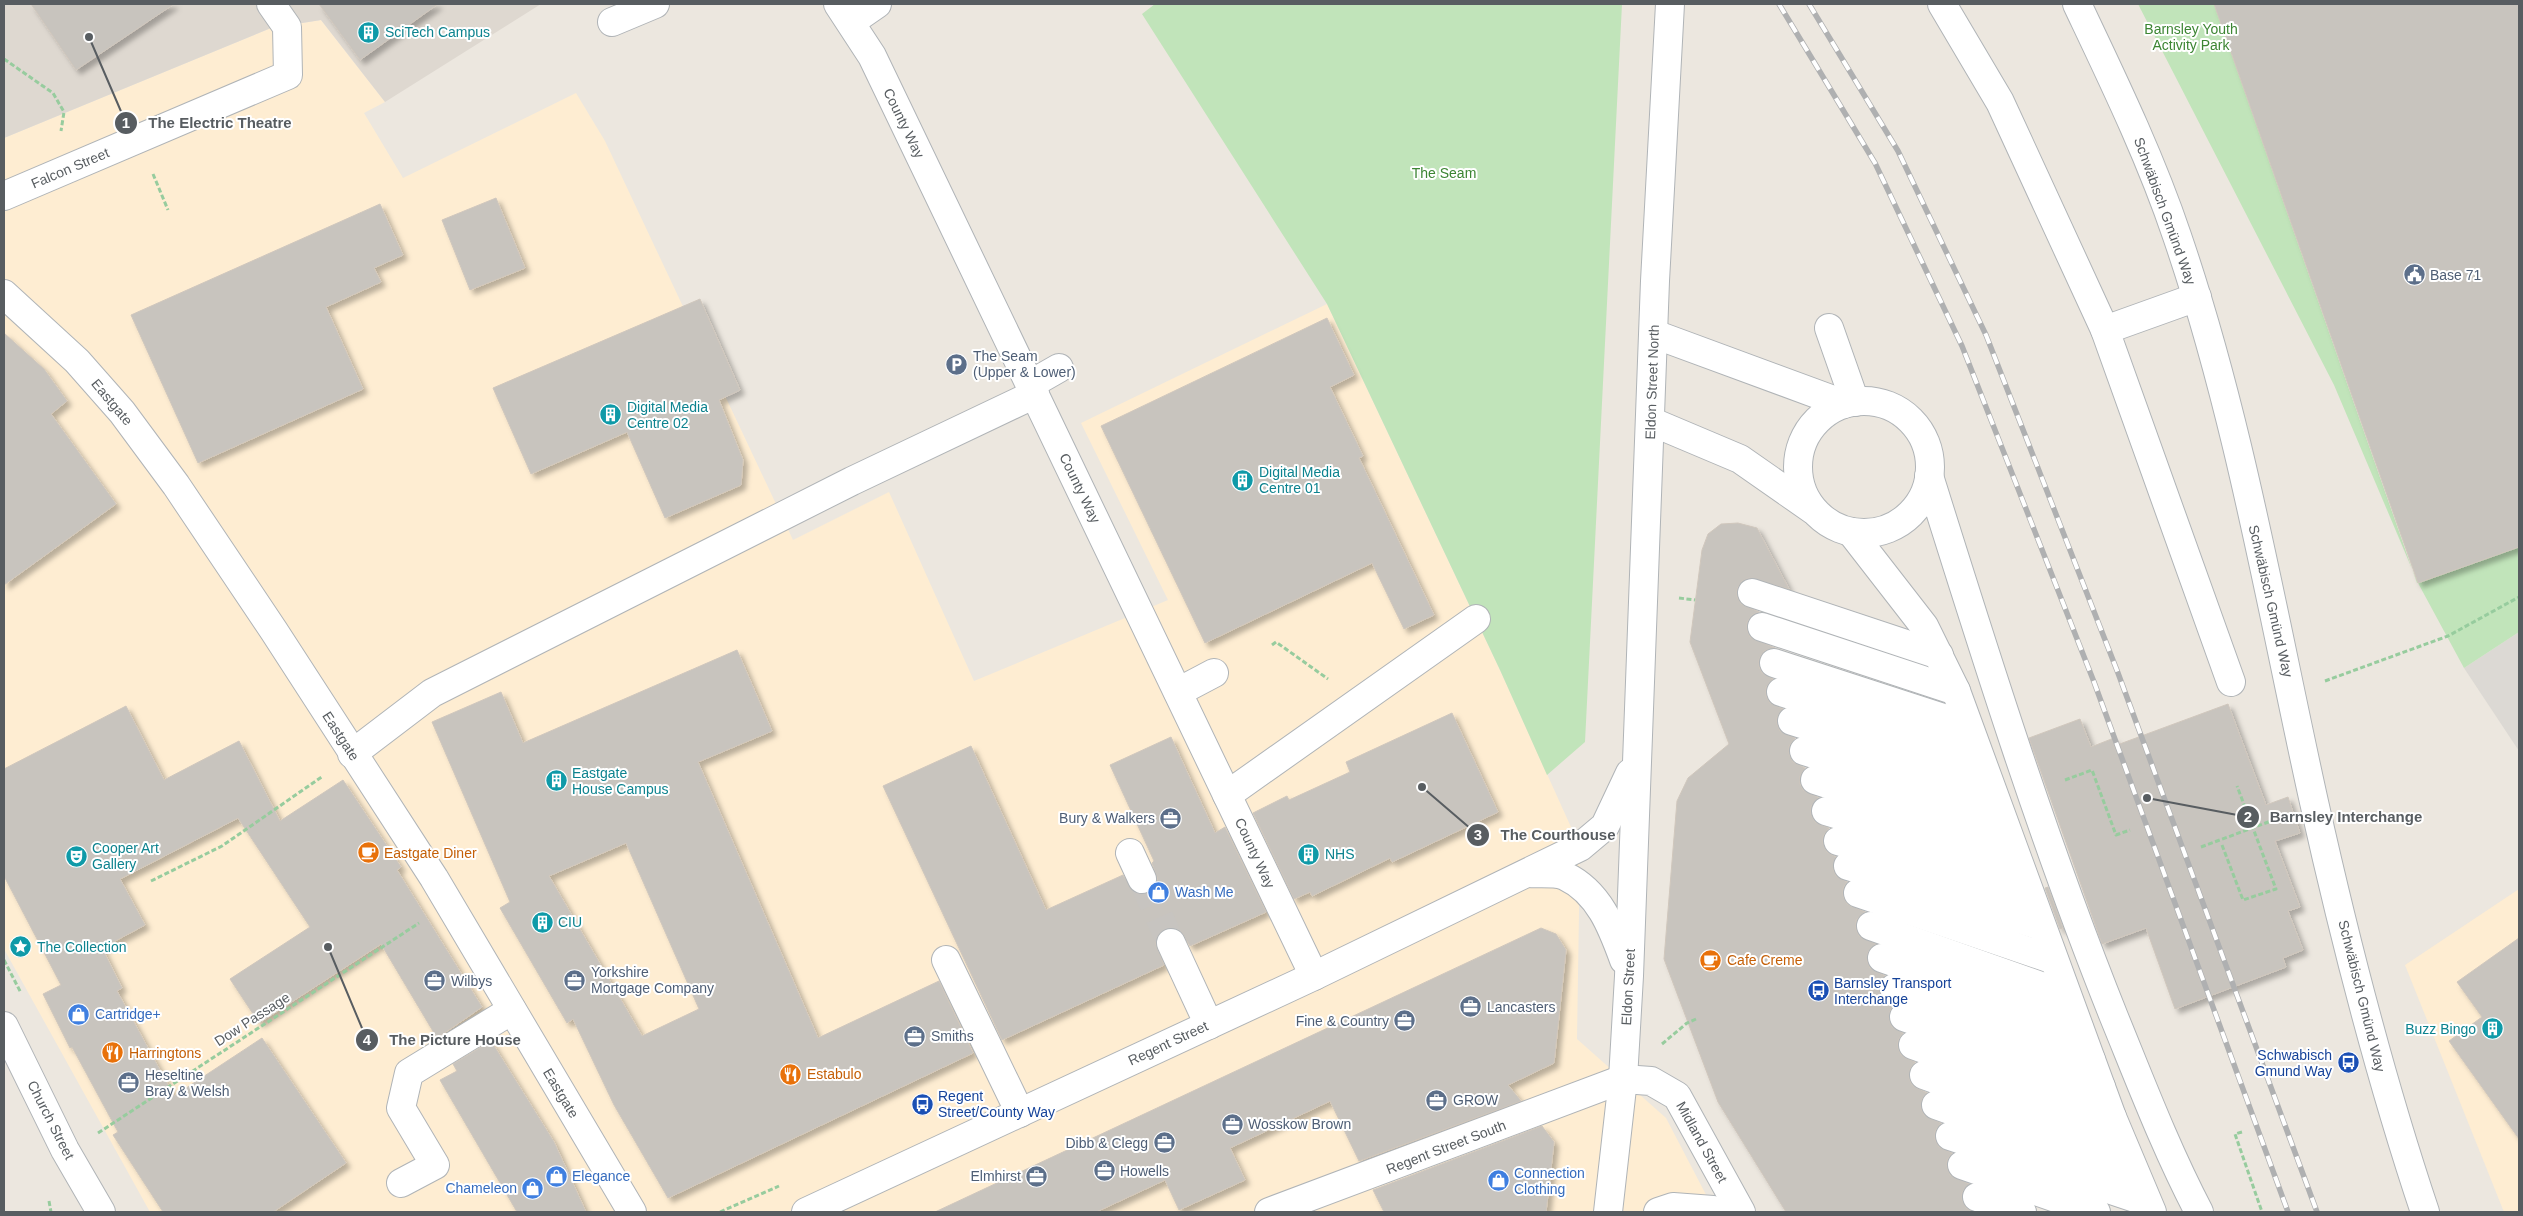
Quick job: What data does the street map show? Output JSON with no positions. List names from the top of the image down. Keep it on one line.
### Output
{"streets":{"street":["County Way","Falcon Street","Schwäbisch Gmünd Way","Eldon Street North","Eastgate","Eldon Street","Regent Street","Church Street","Midland Street","Regent Street South"],"path":["Dow Passage"]},"crossings":[["County Way","Regent Street"],["Eldon Street North","Eldon Street"],["Eldon Street North","Regent Street"],["Eastgate","Dow Passage"],["Eldon Street","Regent Street"],["Eldon Street","Midland Street"],["Eldon Street","Regent Street South"],["Dow Passage","Church Street"],["Midland Street","Regent Street South"]],"parks":["Barnsley Youth Activity Park","The Seam"],"places":{"building":["SciTech Campus","Digital Media Centre 02","Digital Media Centre 01","Eastgate House Campus","NHS","CIU","Buzz Bingo"],"other":["The Electric Theatre","The Courthouse","Barnsley Interchange","The Picture House"],"public building":["Base 71"],"parking":["The Seam (Upper & Lower)"],"office":["Bury & Walkers","Yorkshire Mortgage Company","Wilbys","Lancasters","Fine & Country","Smiths","Heseltine Bray & Welsh","GROW","Wosskow Brown","Dibb & Clegg","Howells","Elmhirst"],"cafe":["Eastgate Diner","Cafe Creme"],"theatre":["Cooper Art Gallery"],"shop":["Wash Me","Cartridge+","Elegance","Connection Clothing","Chameleon"],"place":["The Collection"],"bus stop":["Barnsley Transport Interchange","Schwabisch Gmund Way","Regent Street/County Way"],"restaurant":["Harringtons","Estabulo"]}}
